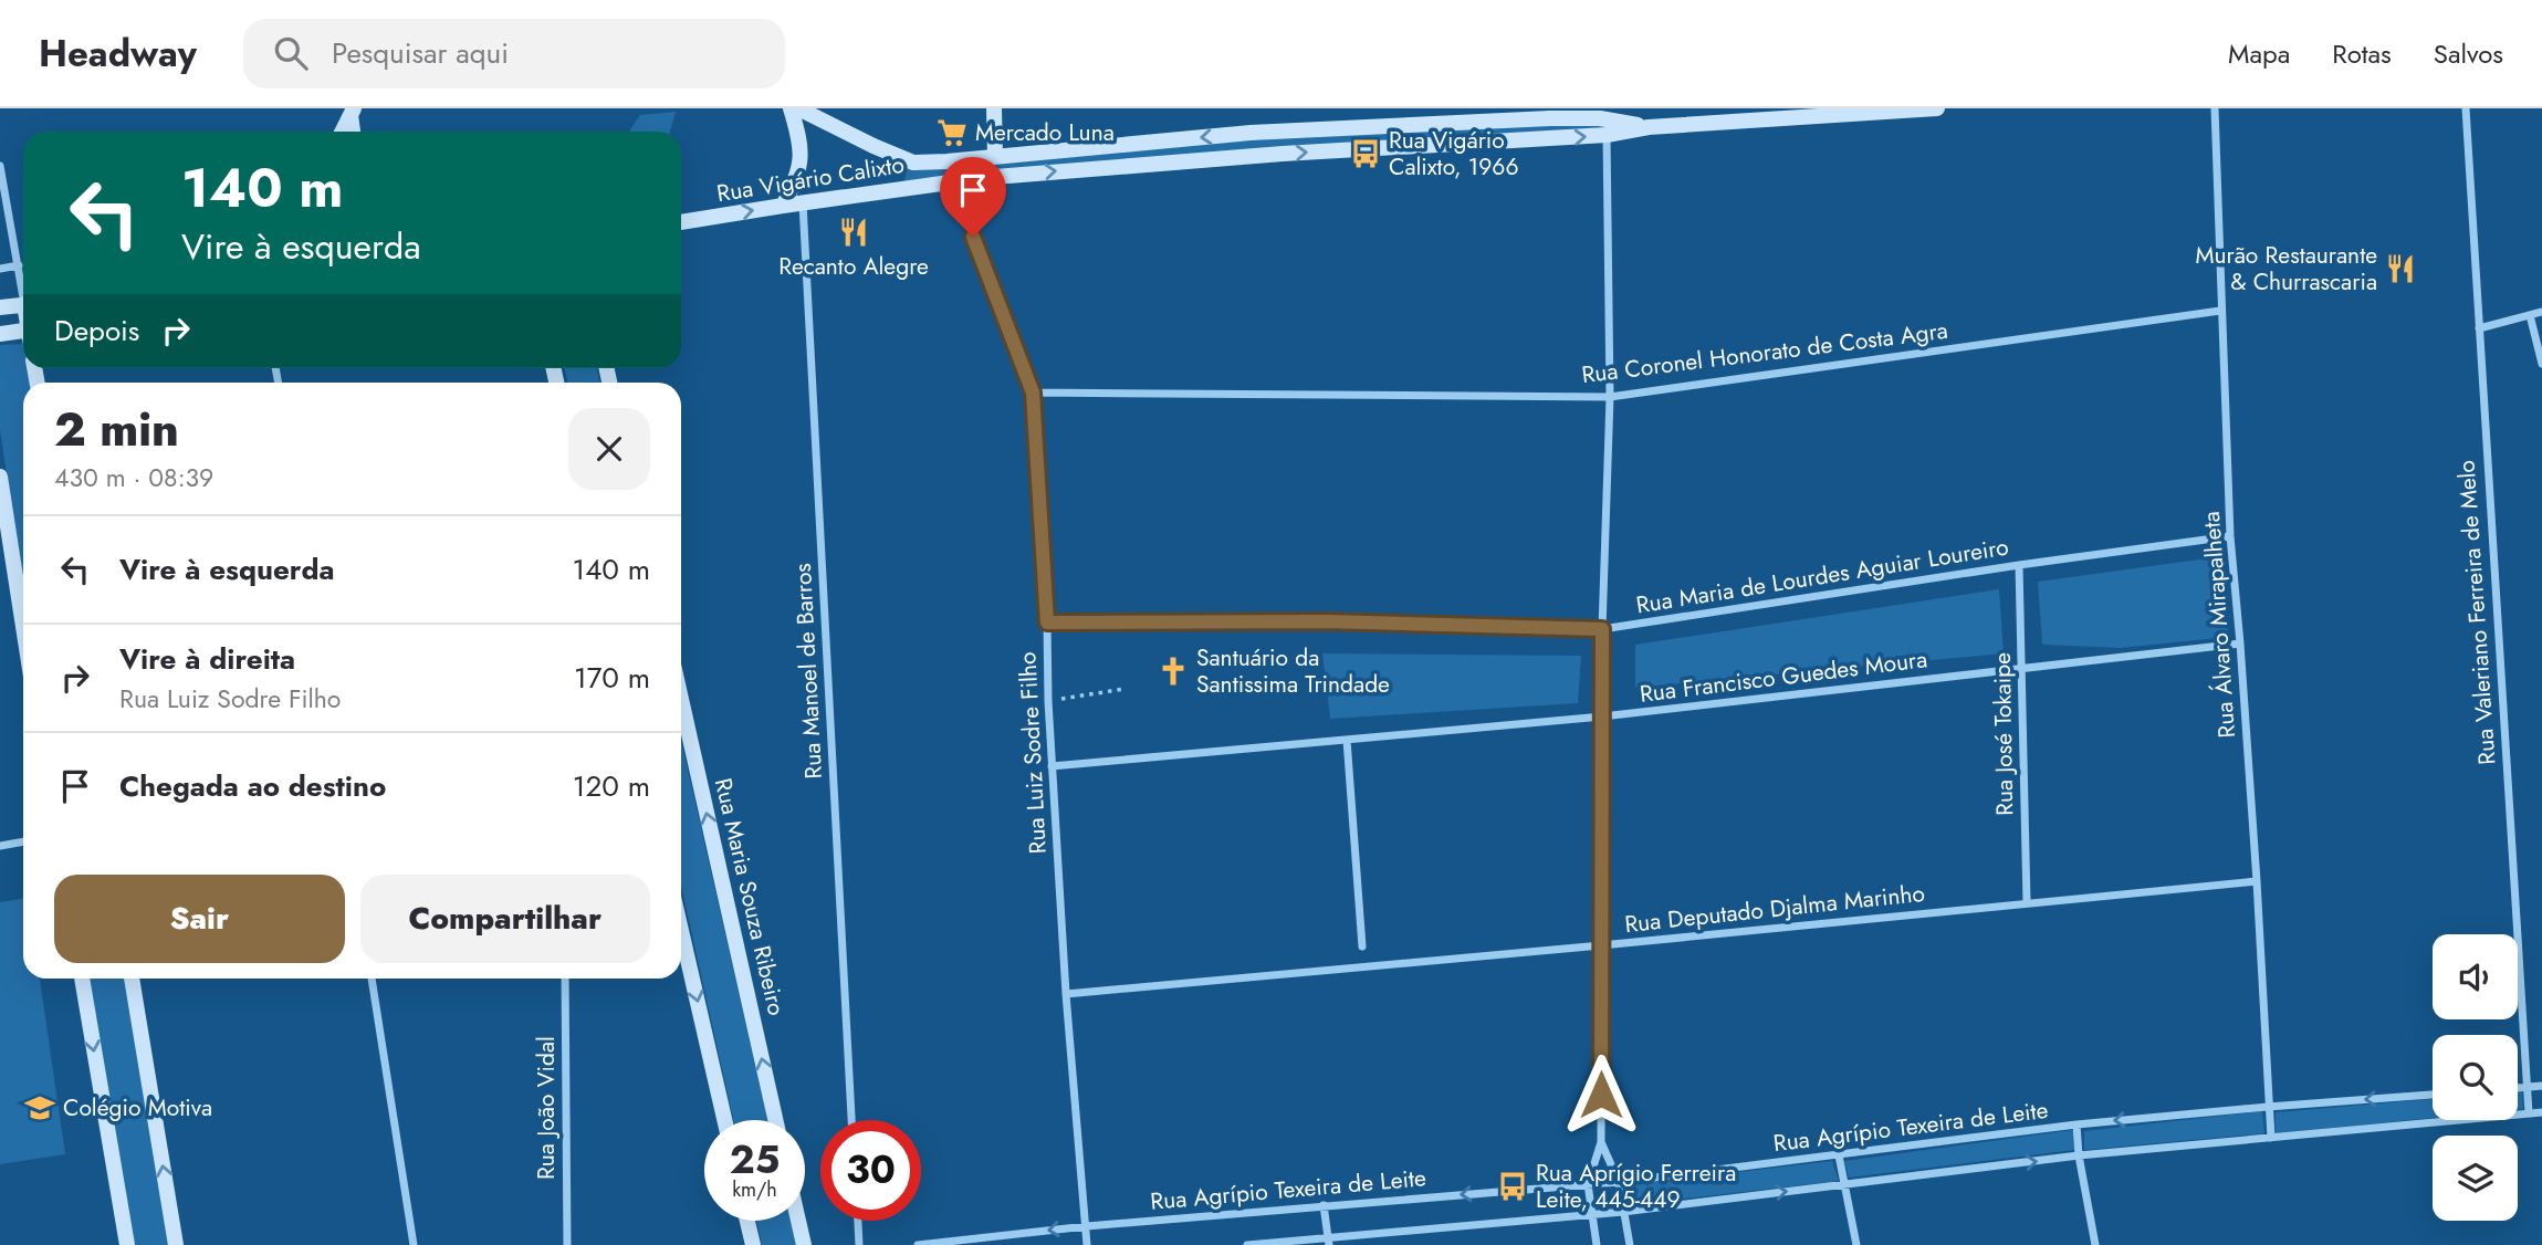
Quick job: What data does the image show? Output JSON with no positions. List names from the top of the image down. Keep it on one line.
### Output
{"streets":{"main road":["Rua Vigário Calixto","Rua Maria Souza Ribeiro"],"street":["Rua Coronel Honorato de Costa Agra","Rua Maria de Lourdes Aguiar Loureiro","Rua Valeriano Ferreira de Melo","Rua Álvaro Mirapalheta","Rua Manoel de Barros","Rua Francisco Guedes Moura","Rua José Tokaipe","Rua Luiz Sodre Filho","Rua Deputado Djalma Marinho","Rua João Vidal","Rua Agrípio Texeira de Leite"]},"crossings":[["Rua Vigário Calixto","Rua Manoel de Barros"],["Rua Vigário Calixto","Rua Luiz Sodre Filho"],["Rua Coronel Honorato de Costa Agra","Rua Álvaro Mirapalheta"],["Rua Coronel Honorato de Costa Agra","Rua Luiz Sodre Filho"],["Rua Maria de Lourdes Aguiar Loureiro","Rua Álvaro Mirapalheta"],["Rua Maria de Lourdes Aguiar Loureiro","Rua José Tokaipe"],["Rua Maria de Lourdes Aguiar Loureiro","Rua Luiz Sodre Filho"],["Rua Álvaro Mirapalheta","Rua Francisco Guedes Moura"],["Rua Álvaro Mirapalheta","Rua Deputado Djalma Marinho"],["Rua Álvaro Mirapalheta","Rua Agrípio Texeira de Leite"],["Rua Francisco Guedes Moura","Rua José Tokaipe"],["Rua Francisco Guedes Moura","Rua Luiz Sodre Filho"],["Rua José Tokaipe","Rua Deputado Djalma Marinho"],["Rua Luiz Sodre Filho","Rua Deputado Djalma Marinho"],["Rua Luiz Sodre Filho","Rua Agrípio Texeira de Leite"]],"places":{"supermarket":["Mercado Luna"],"bus stop":["Rua Vigário Calixto, 1966","Rua Aprígio Ferreira Leite, 445-449"],"restaurant":["Recanto Alegre","Murão Restaurante & Churrascaria"],"church":["Santuário da Santissima Trindade"],"school or university":["Colégio Motiva"]},"page":{"header":"Headway","search":"Pesquisar aqui","nav":["Mapa","Rotas","Salvos"],"turn":["140 m","Vire à esquerda"],"then":"Depois","heading":["2 min","430 m · 08:39"],"list":[{"name":"Vire à esquerda","value":"140 m"},{"name":"Vire à direita","note":"Rua Luiz Sodre Filho","value":"170 m"},{"name":"Chegada ao destino","value":"120 m"}],"buttons":["Sair","Compartilhar"],"speed":"25 km/h","limit":"30"}}
